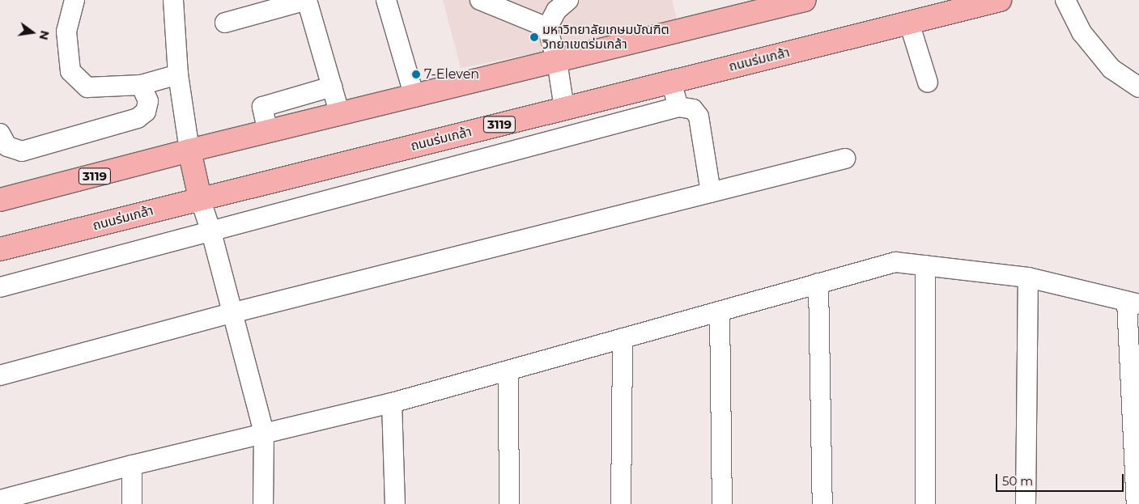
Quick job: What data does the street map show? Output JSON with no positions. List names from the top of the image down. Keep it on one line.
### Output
{"streets":{"main road":["ถนนร่มเกล้า","3119"]},"places":["มหาวิทยาลัยเกษมบัณฑิต วิทยาเขตร่มเกล้า","7-Eleven"],"scale_bar":"50 m","north":"right"}
